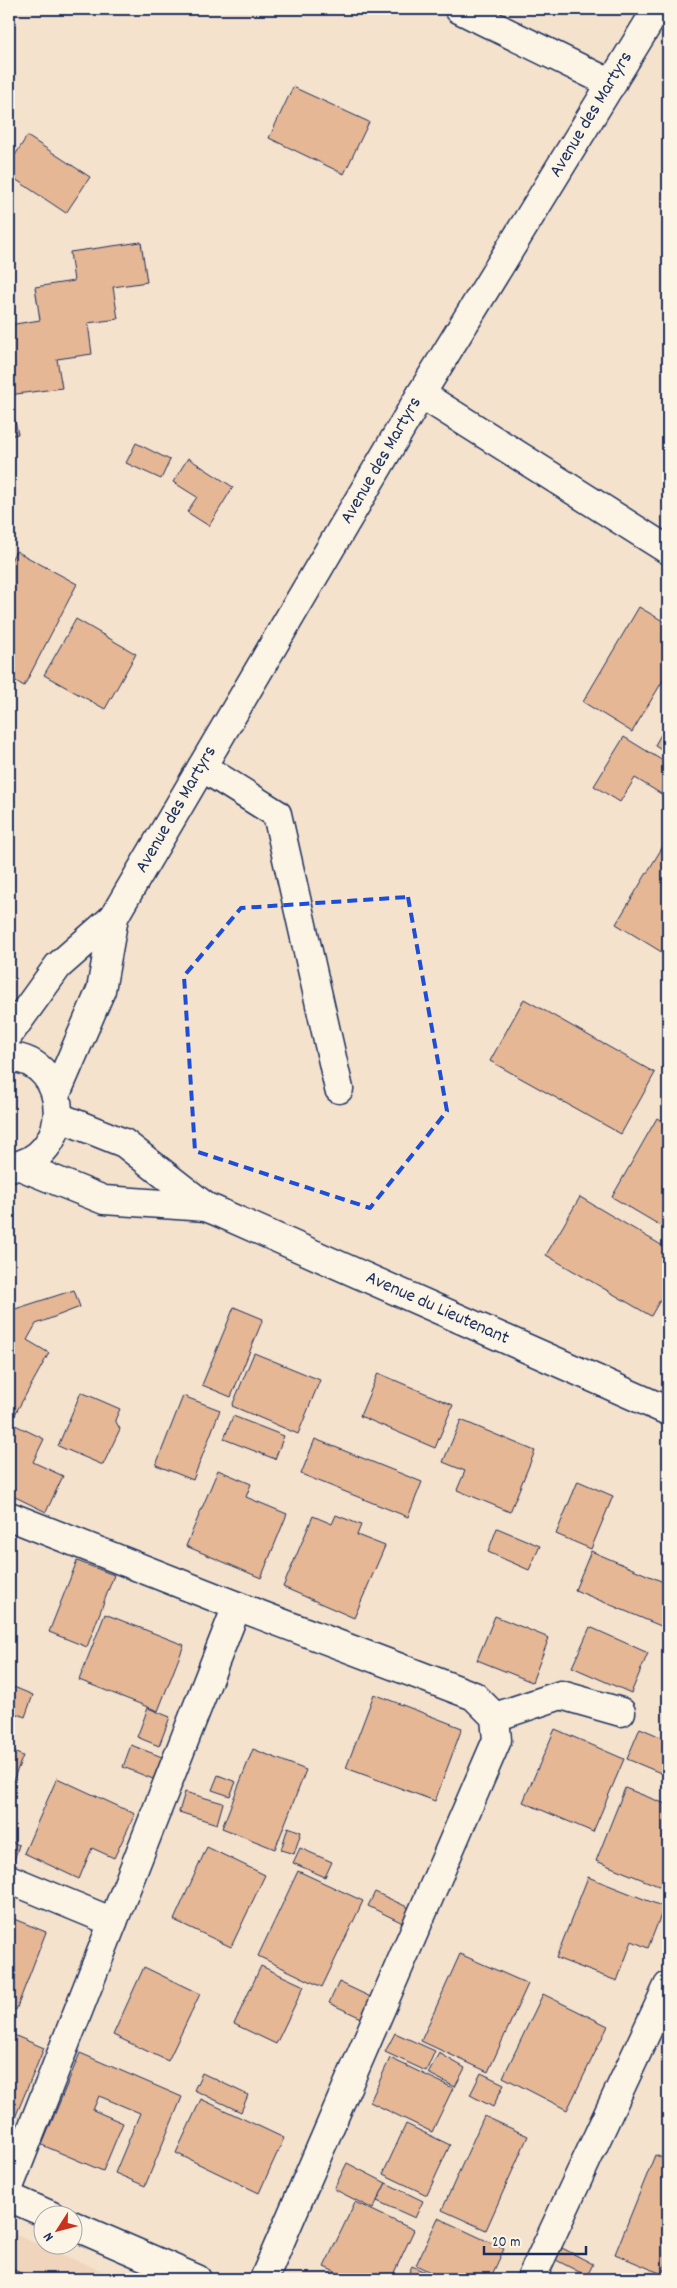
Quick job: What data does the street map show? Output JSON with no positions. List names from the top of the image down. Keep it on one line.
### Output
{"streets":{"street":["Avenue des Martyrs","Avenue du Lieutenant"]},"crossings":[["Avenue des Martyrs","Avenue du Lieutenant"]],"scale_bar":"20 m","north":"bottom left"}
